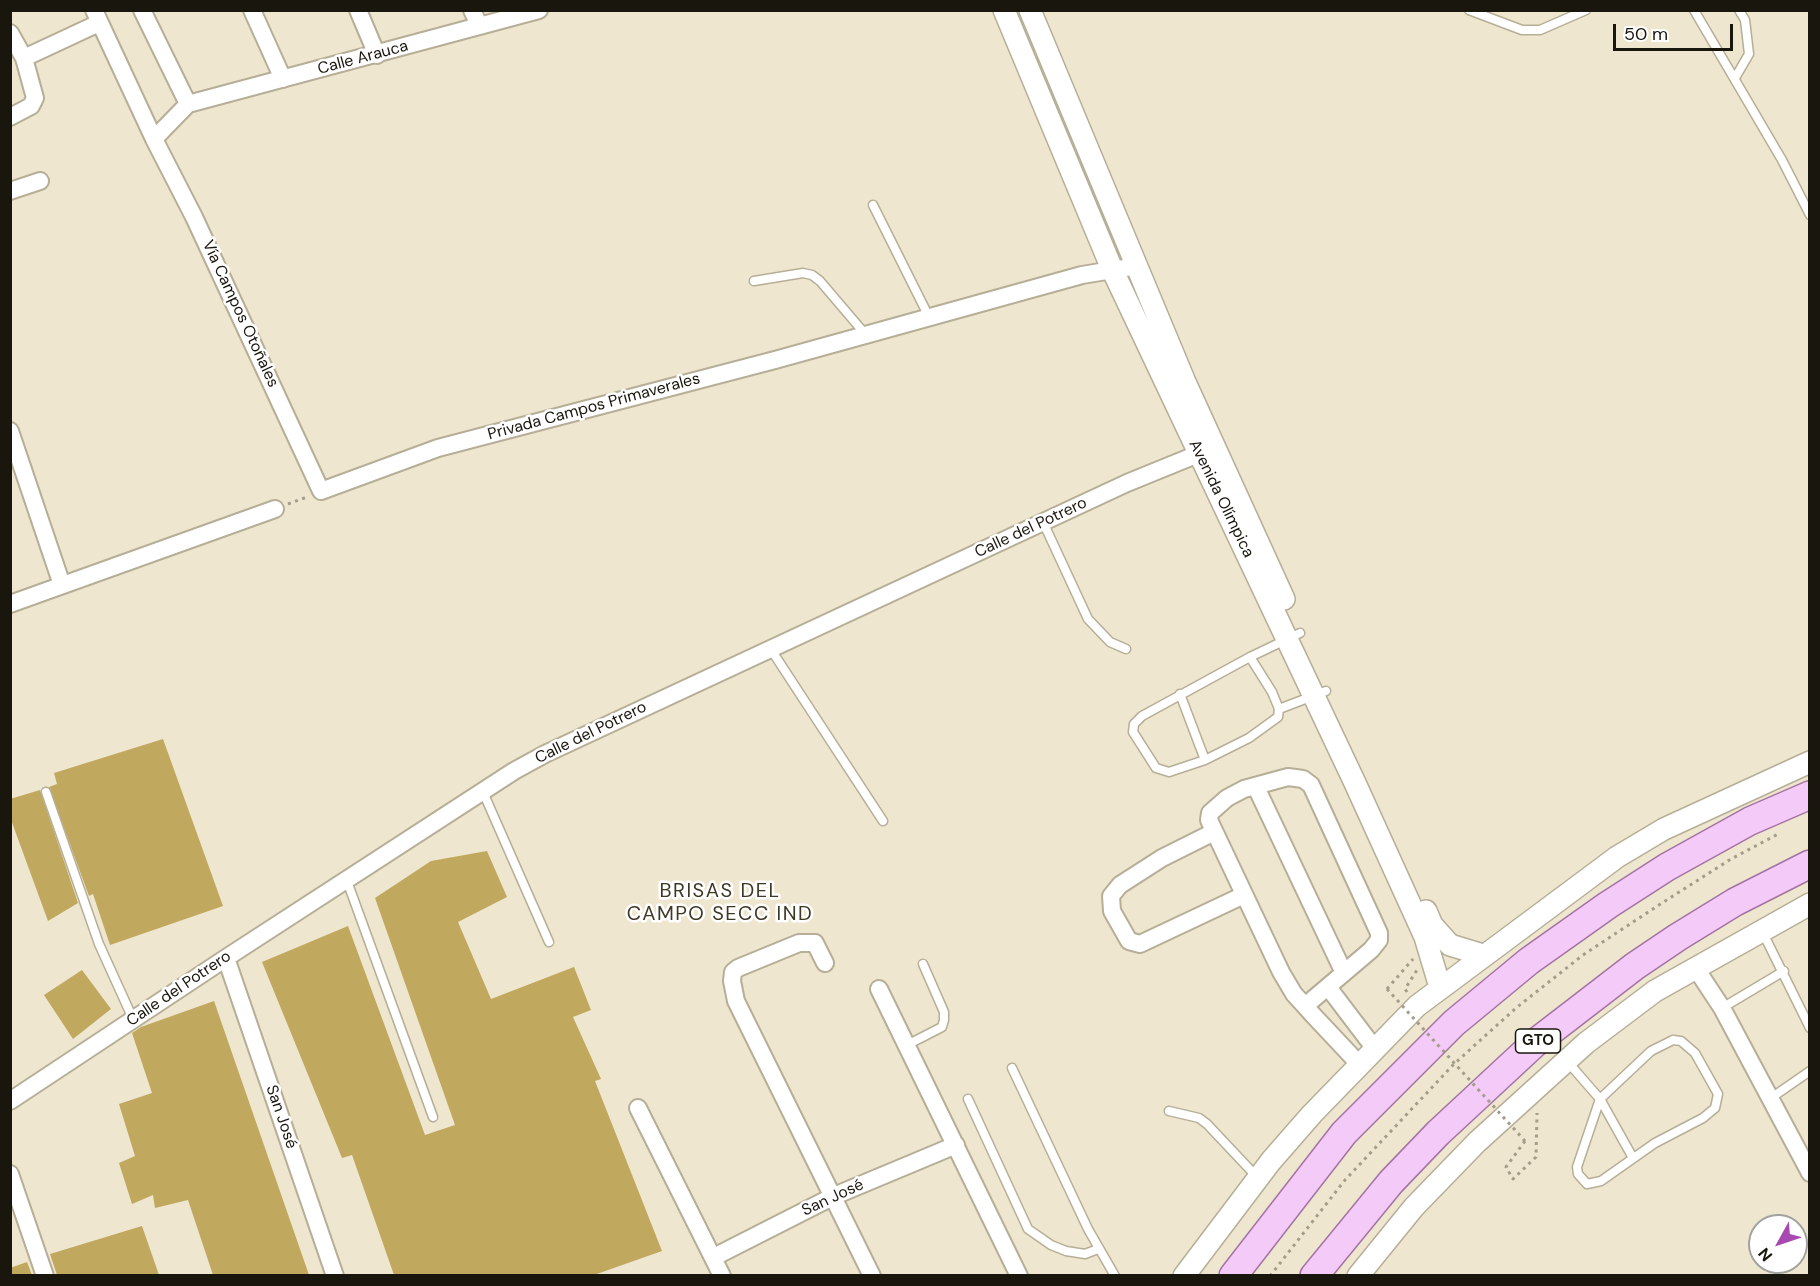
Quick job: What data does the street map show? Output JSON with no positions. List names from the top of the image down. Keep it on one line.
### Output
{"streets":{"main road":["GTO"],"street":["Calle Arauca","Vía Campos Otoñales","Privada Campos Primaverales","Avenida Olímpica","Calle del Potrero","San José"]},"crossings":[["Vía Campos Otoñales","Privada Campos Primaverales"],["Privada Campos Primaverales","Avenida Olímpica"],["Avenida Olímpica","Calle del Potrero"],["Calle del Potrero","San José"]],"districts":["BRISAS DEL CAMPO SECC IND"],"scale_bar":"50 m","north":"bottom left"}
